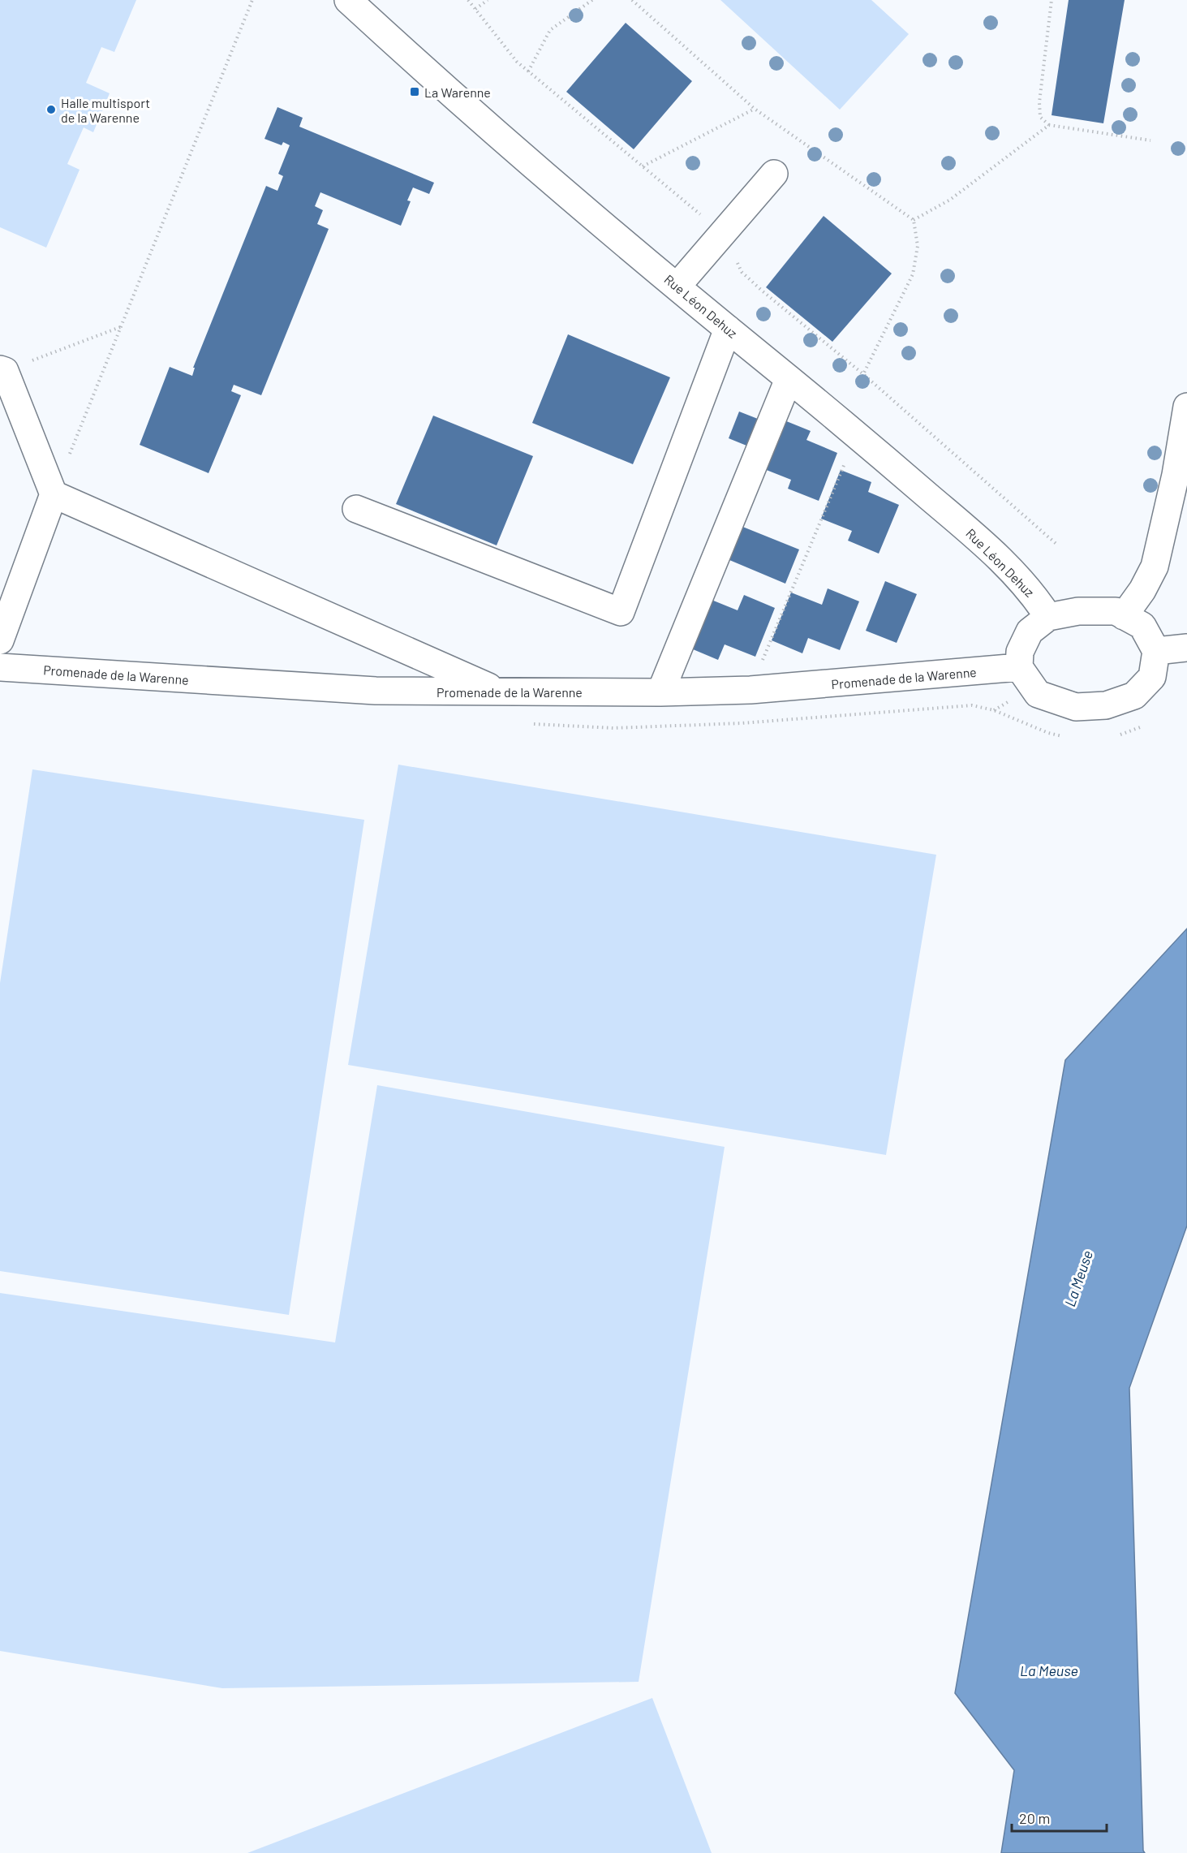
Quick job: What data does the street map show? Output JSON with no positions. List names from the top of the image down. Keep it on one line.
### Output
{"streets":{"street":["Rue Léon Dehuz","Promenade de la Warenne"]},"crossings":[["Rue Léon Dehuz","Promenade de la Warenne"]],"water":["La Meuse"],"places":{"transit":["La Warenne"],"other":["Halle multisport de la Warenne"]},"scale_bar":"20 m"}
